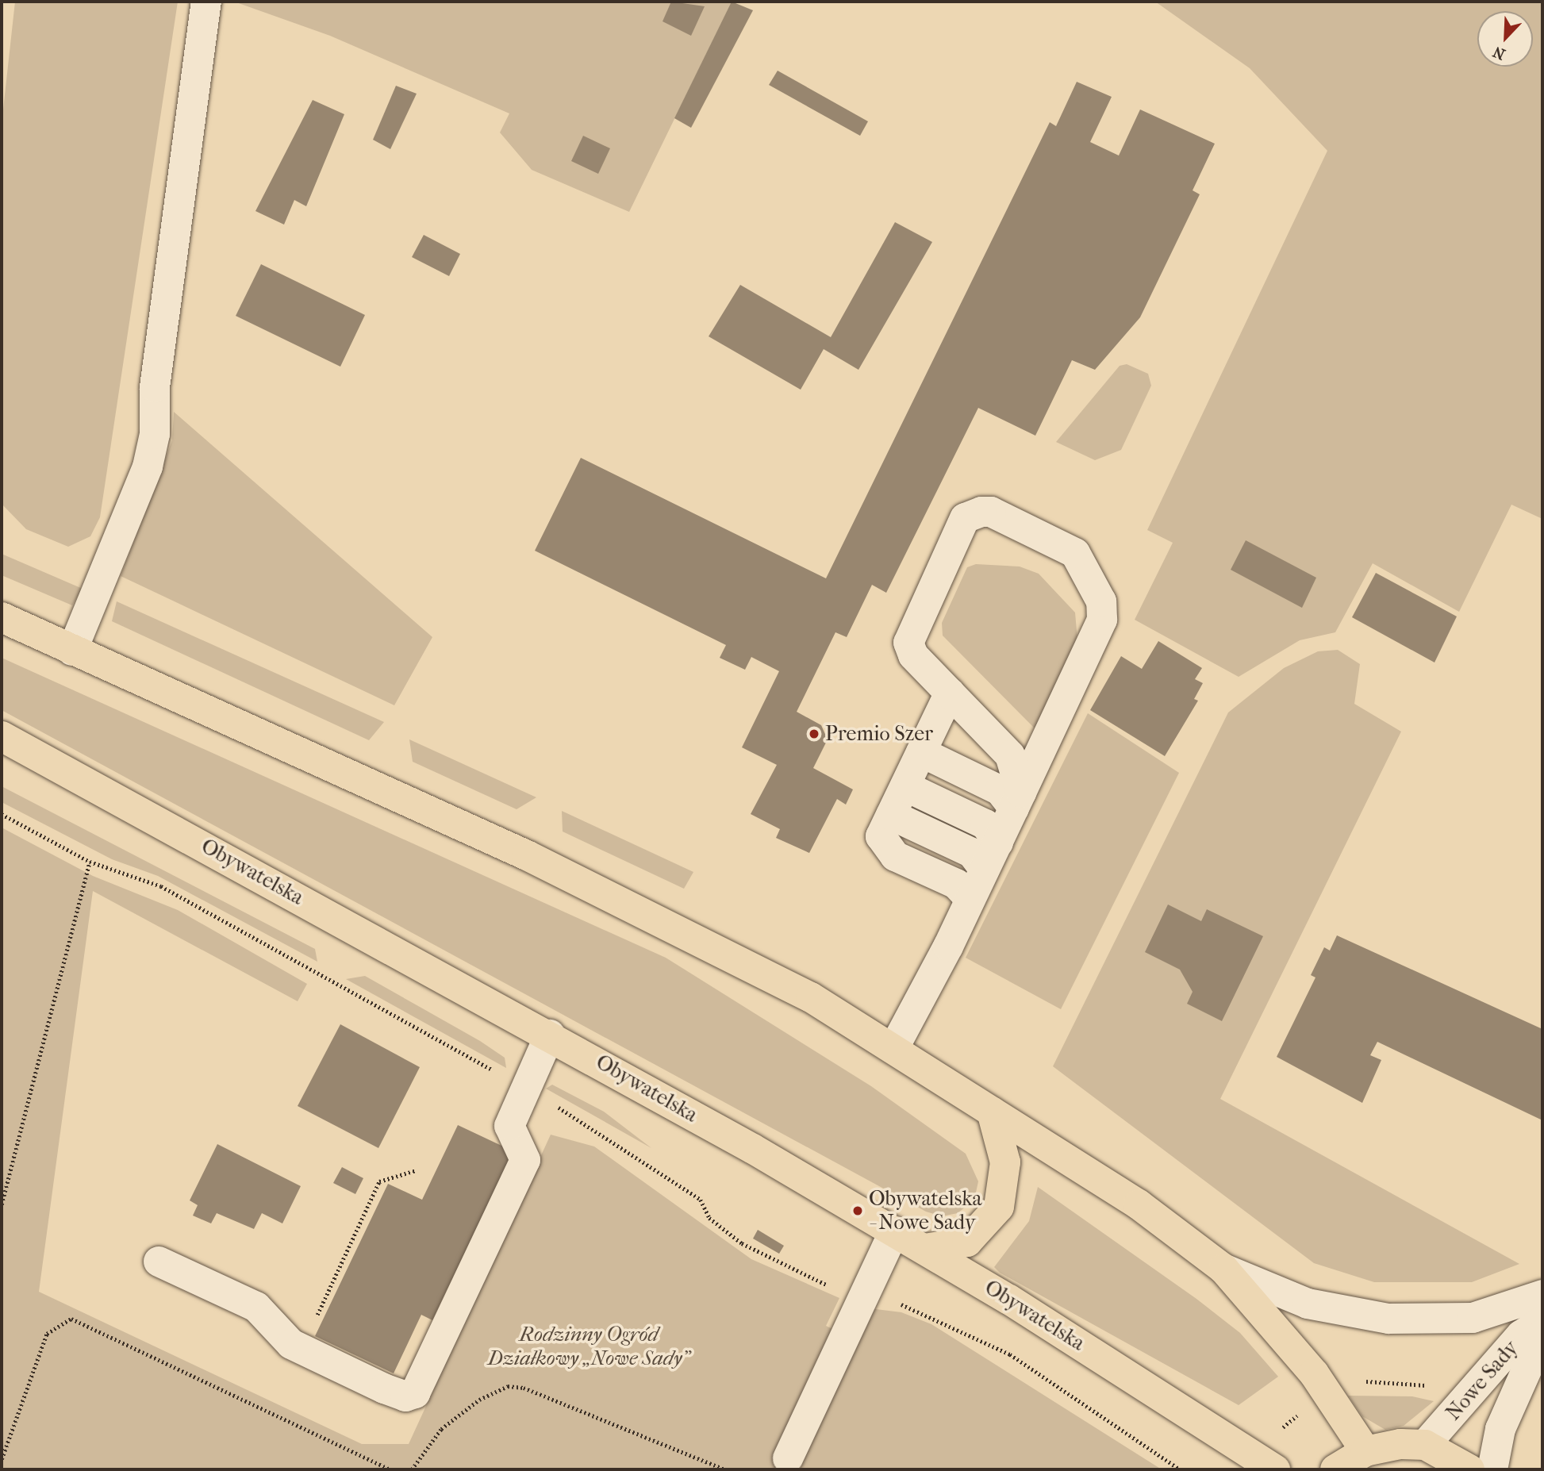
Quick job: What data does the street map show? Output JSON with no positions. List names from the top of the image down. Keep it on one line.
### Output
{"streets":{"main road":["Obywatelska"],"street":["Nowe Sady"]},"parks":["Rodzinny Ogród Działkowy „Nowe Sady”"],"places":["Premio Szer","Obywatelska - Nowe Sady"],"north":"bottom left"}
